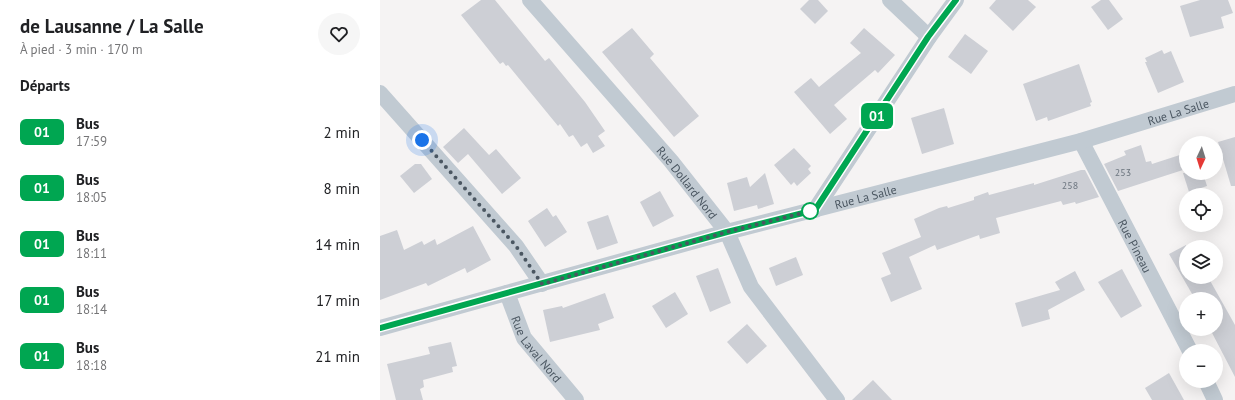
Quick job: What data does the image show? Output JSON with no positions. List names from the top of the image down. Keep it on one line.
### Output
{"streets":{"street":["Rue La Salle","Rue Dollard Nord","Rue Pineau","Rue Laval Nord"]},"crossings":[["Rue La Salle","Rue Dollard Nord"],["Rue La Salle","Rue Pineau"],["Rue La Salle","Rue Laval Nord"]],"lines":["bus line 01"],"house_numbers":["253","258"],"north":"bottom","page":{"heading":[["de Lausanne / La Salle","À pied · 3 min · 170 m"],"Départs"],"on_map":"01","list":[{"mark":"01","name":"Bus","note":"17:59","value":"2 min"},{"mark":"01","name":"Bus","note":"18:05","value":"8 min"},{"mark":"01","name":"Bus","note":"18:11","value":"14 min"},{"mark":"01","name":"Bus","note":"18:14","value":"17 min"},{"mark":"01","name":"Bus","note":"18:18","value":"21 min"}],"map_buttons":["+","−"]}}
